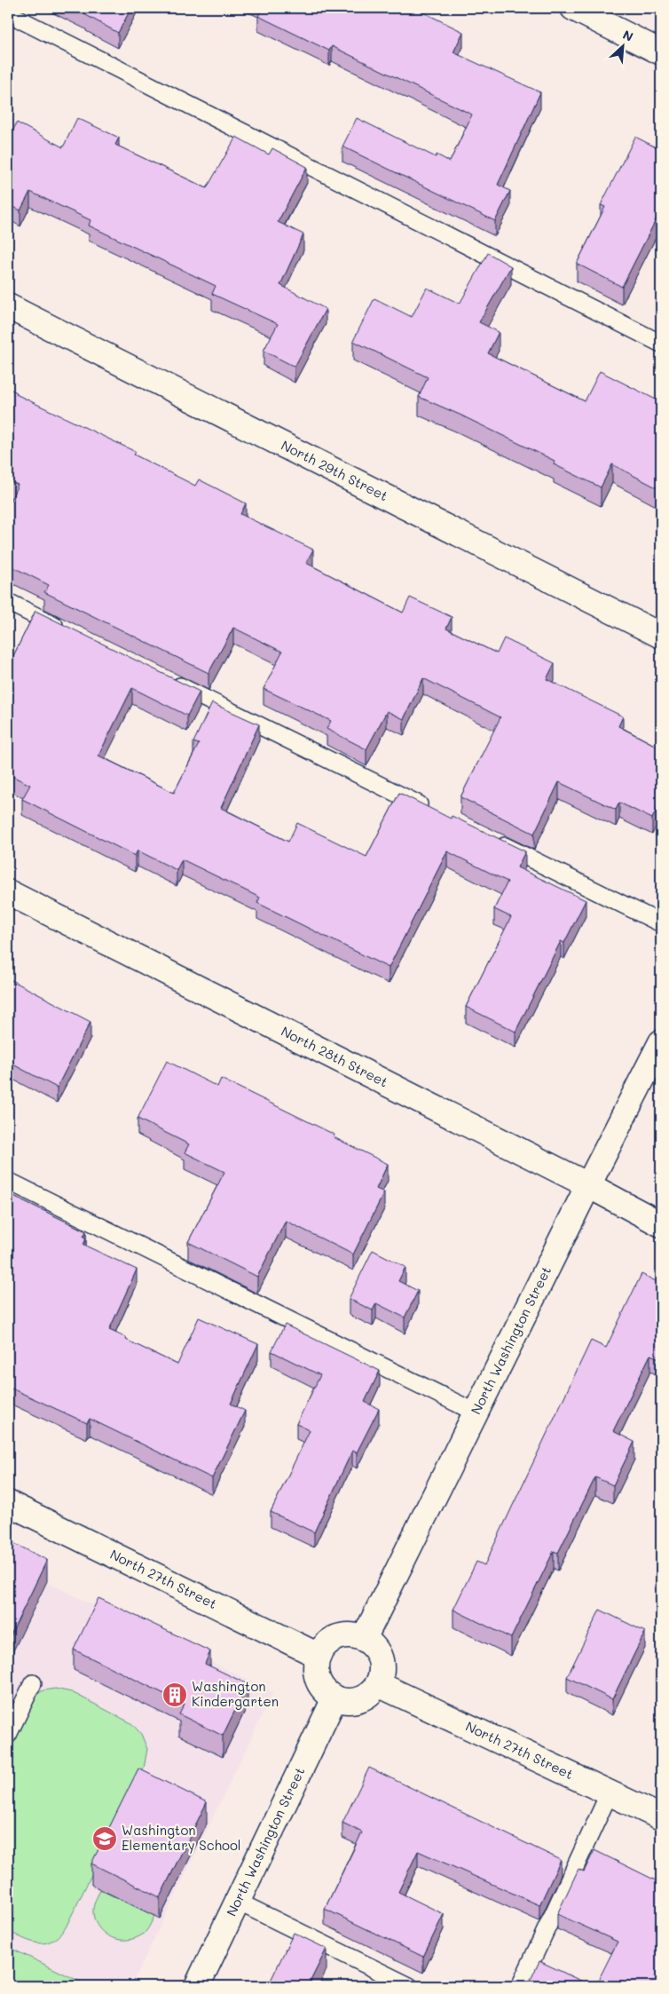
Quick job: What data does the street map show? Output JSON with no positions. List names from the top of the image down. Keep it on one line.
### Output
{"streets":{"street":["North 29th Street","North 28th Street","North Washington Street","North 27th Street"]},"crossings":[["North 28th Street","North Washington Street"],["North Washington Street","North 27th Street"]],"places":{"building":["Washington Kindergarten"],"school or university":["Washington Elementary School"]},"north":"top right"}
